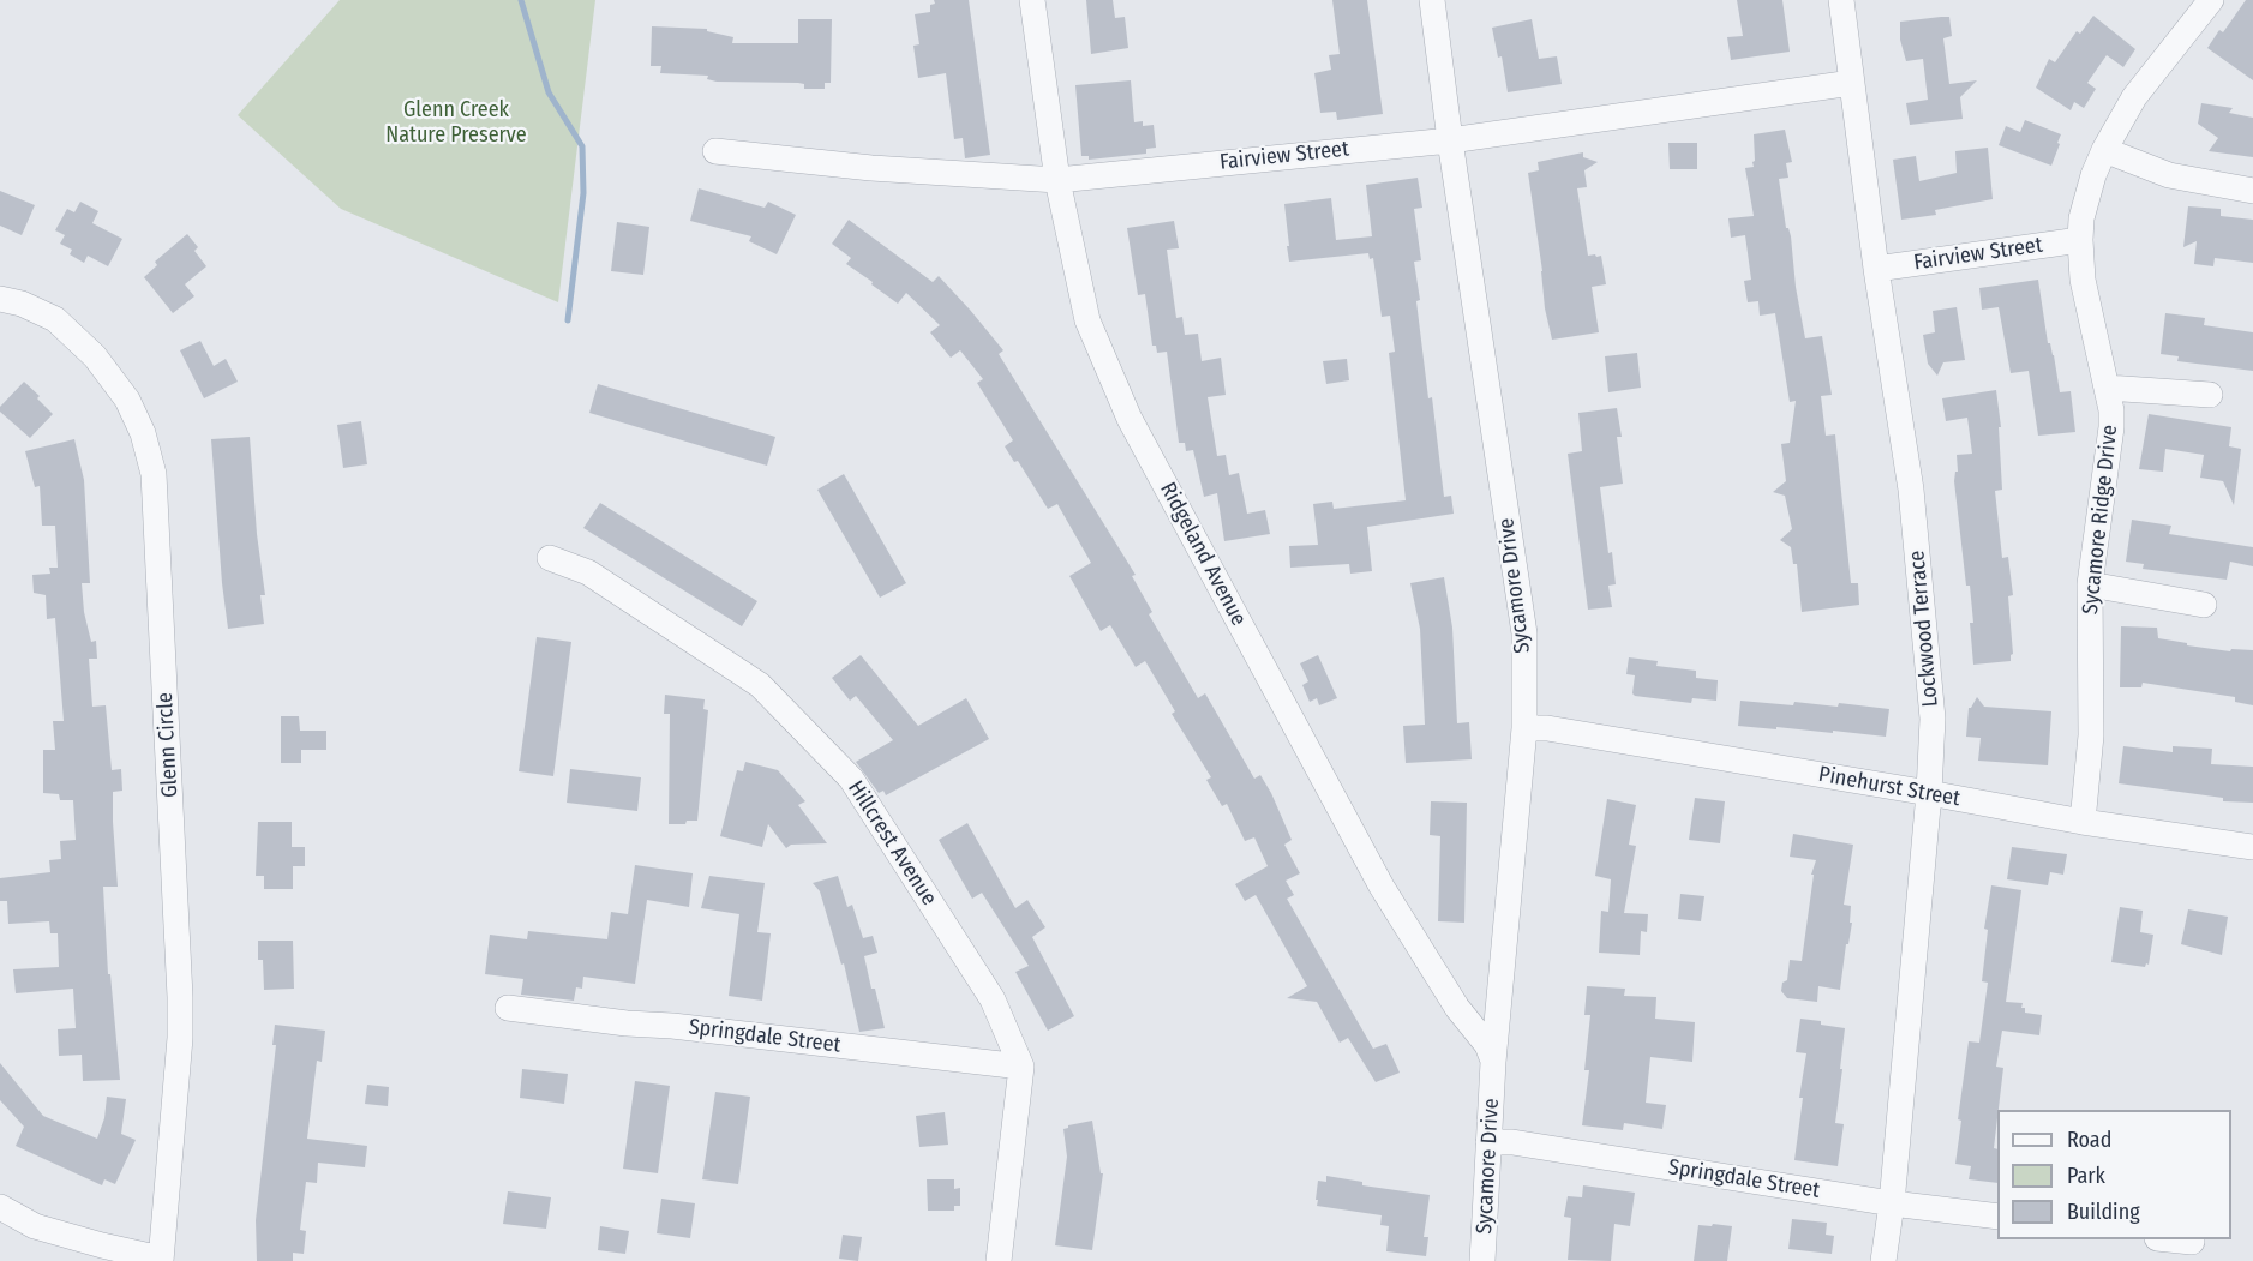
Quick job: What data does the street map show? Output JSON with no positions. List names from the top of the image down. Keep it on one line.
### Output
{"streets":{"street":["Fairview Street","Sycamore Ridge Drive","Ridgeland Avenue","Sycamore Drive","Lockwood Terrace","Glenn Circle","Pinehurst Street","Hillcrest Avenue","Springdale Street"]},"crossings":[["Fairview Street","Sycamore Ridge Drive"],["Fairview Street","Ridgeland Avenue"],["Fairview Street","Sycamore Drive"],["Fairview Street","Lockwood Terrace"],["Sycamore Ridge Drive","Pinehurst Street"],["Ridgeland Avenue","Sycamore Drive"],["Sycamore Drive","Pinehurst Street"],["Sycamore Drive","Springdale Street"],["Lockwood Terrace","Pinehurst Street"],["Lockwood Terrace","Springdale Street"],["Hillcrest Avenue","Springdale Street"]],"parks":["Glenn Creek Nature Preserve"],"legend":["Road","Park","Building"]}
